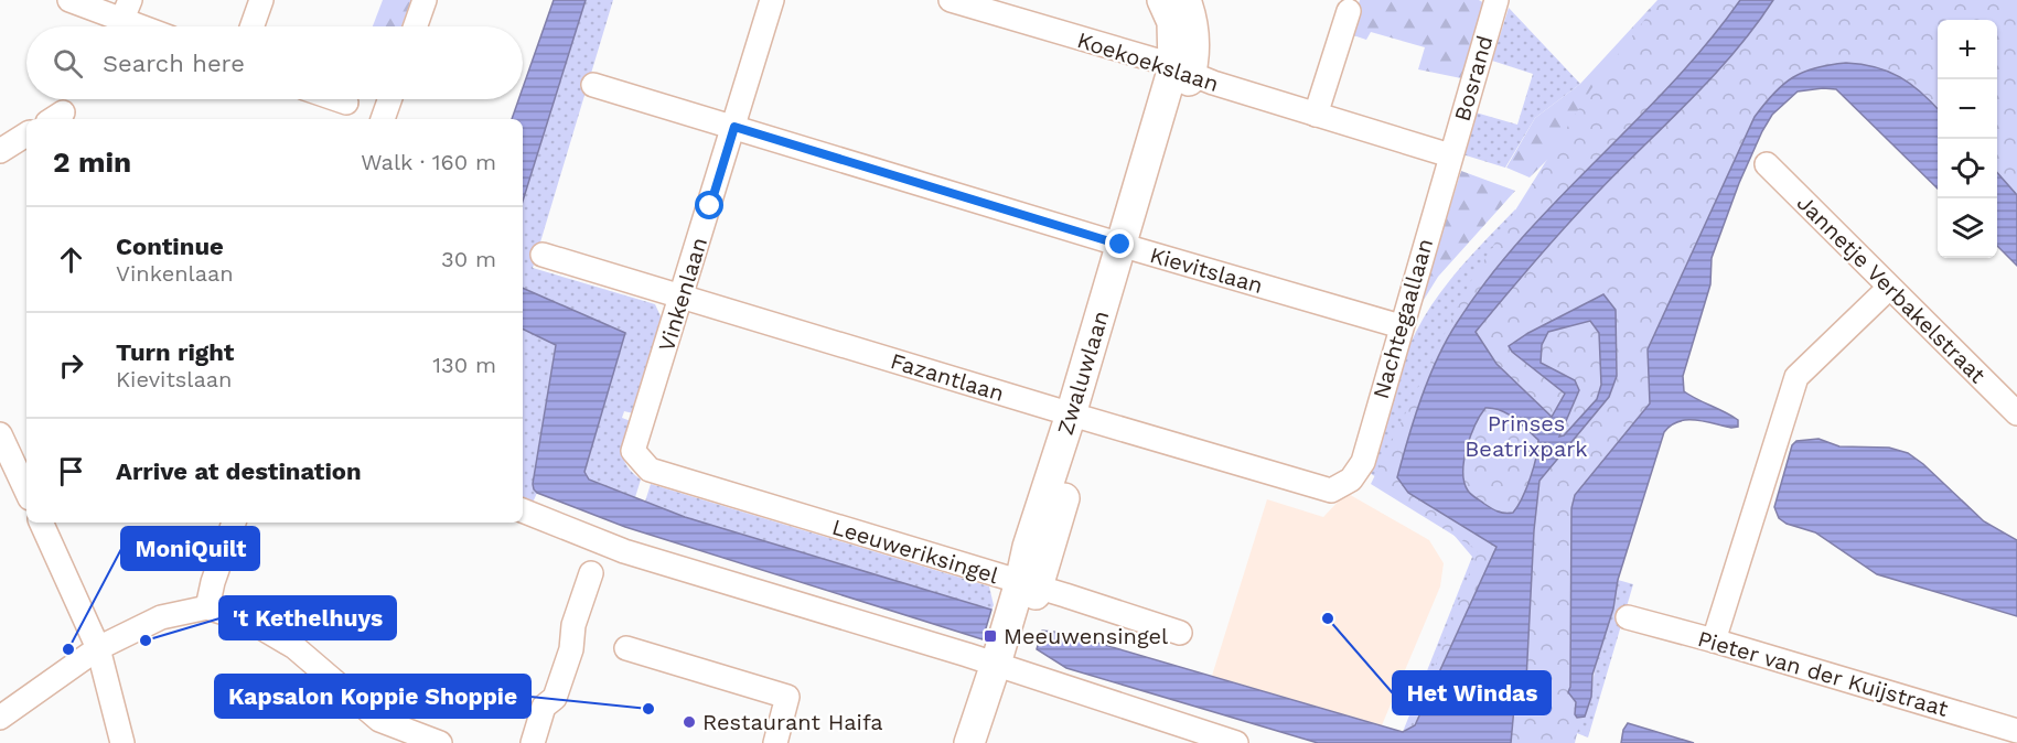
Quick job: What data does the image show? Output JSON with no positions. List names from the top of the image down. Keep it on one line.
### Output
{"streets":{"main road":["Zwaluwlaan"],"street":["Koekoekslaan","Bosrand","Kievitslaan","Jannetje Verbakelstraat","Vinkenlaan","Nachtegaallaan","Fazantlaan","Leeuweriksingel","Pieter van der Kuijstraat"]},"crossings":[["Koekoekslaan","Bosrand"],["Koekoekslaan","Nachtegaallaan"],["Koekoekslaan","Zwaluwlaan"],["Bosrand","Nachtegaallaan"],["Kievitslaan","Vinkenlaan"],["Kievitslaan","Nachtegaallaan"],["Kievitslaan","Zwaluwlaan"],["Vinkenlaan","Fazantlaan"],["Vinkenlaan","Leeuweriksingel"],["Nachtegaallaan","Fazantlaan"],["Zwaluwlaan","Fazantlaan"],["Zwaluwlaan","Leeuweriksingel"]],"parks":["Prinses Beatrixpark"],"places":{"other":["Het Windas","'t Kethelhuys","MoniQuilt","Kapsalon Koppie Shoppie","Restaurant Haifa"],"transit":["Meeuwensingel"]},"page":{"map_buttons":["+","−"],"search":"Search here","heading":["2 min","Walk · 160 m"],"list":[["Continue","Vinkenlaan","30 m"],["Turn right","Kievitslaan","130 m"],"Arrive at destination"]}}
